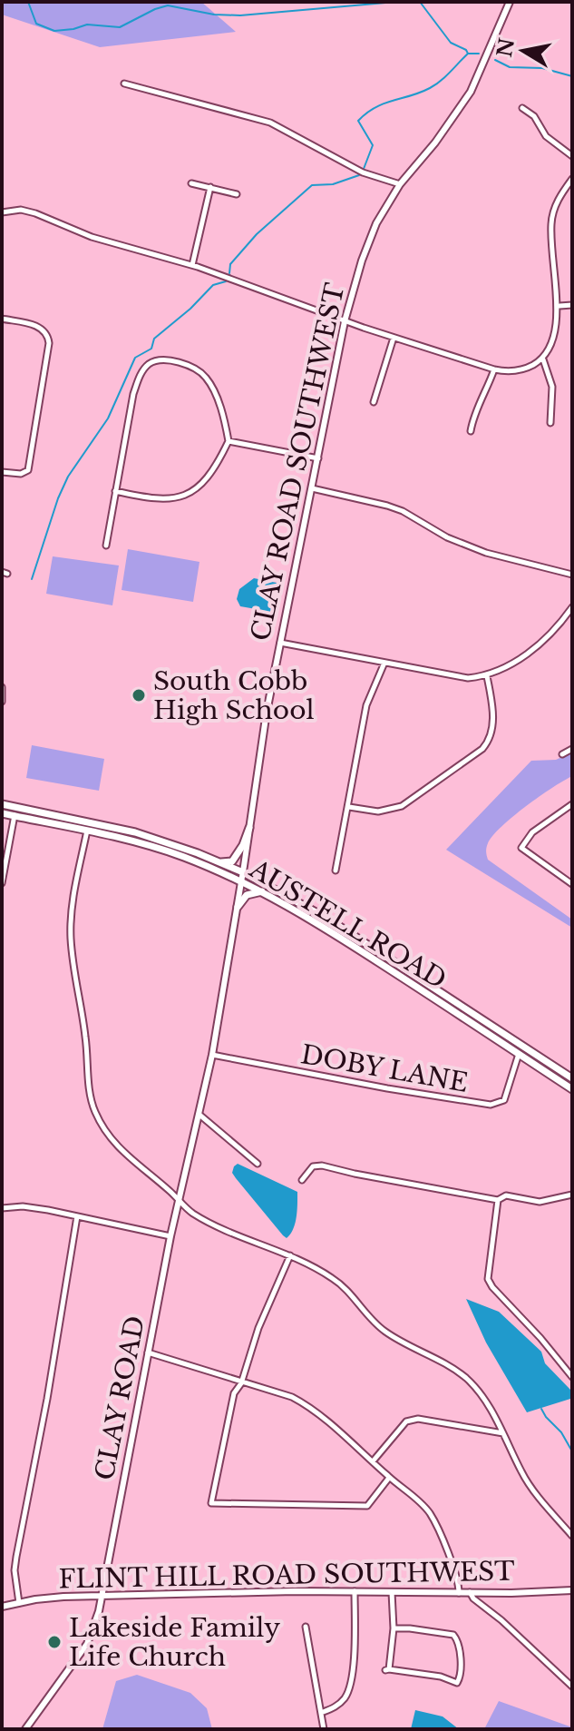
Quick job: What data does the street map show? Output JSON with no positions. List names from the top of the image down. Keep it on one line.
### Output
{"streets":{"main road":["AUSTELL ROAD"],"street":["CLAY ROAD SOUTHWEST","DOBY LANE","CLAY ROAD","FLINT HILL ROAD SOUTHWEST"]},"crossings":[["CLAY ROAD SOUTHWEST","AUSTELL ROAD"],["CLAY ROAD SOUTHWEST","DOBY LANE"],["CLAY ROAD SOUTHWEST","CLAY ROAD"],["AUSTELL ROAD","DOBY LANE"],["DOBY LANE","CLAY ROAD"],["CLAY ROAD","FLINT HILL ROAD SOUTHWEST"]],"places":["South Cobb High School","Lakeside Family Life Church"],"north":"left"}
